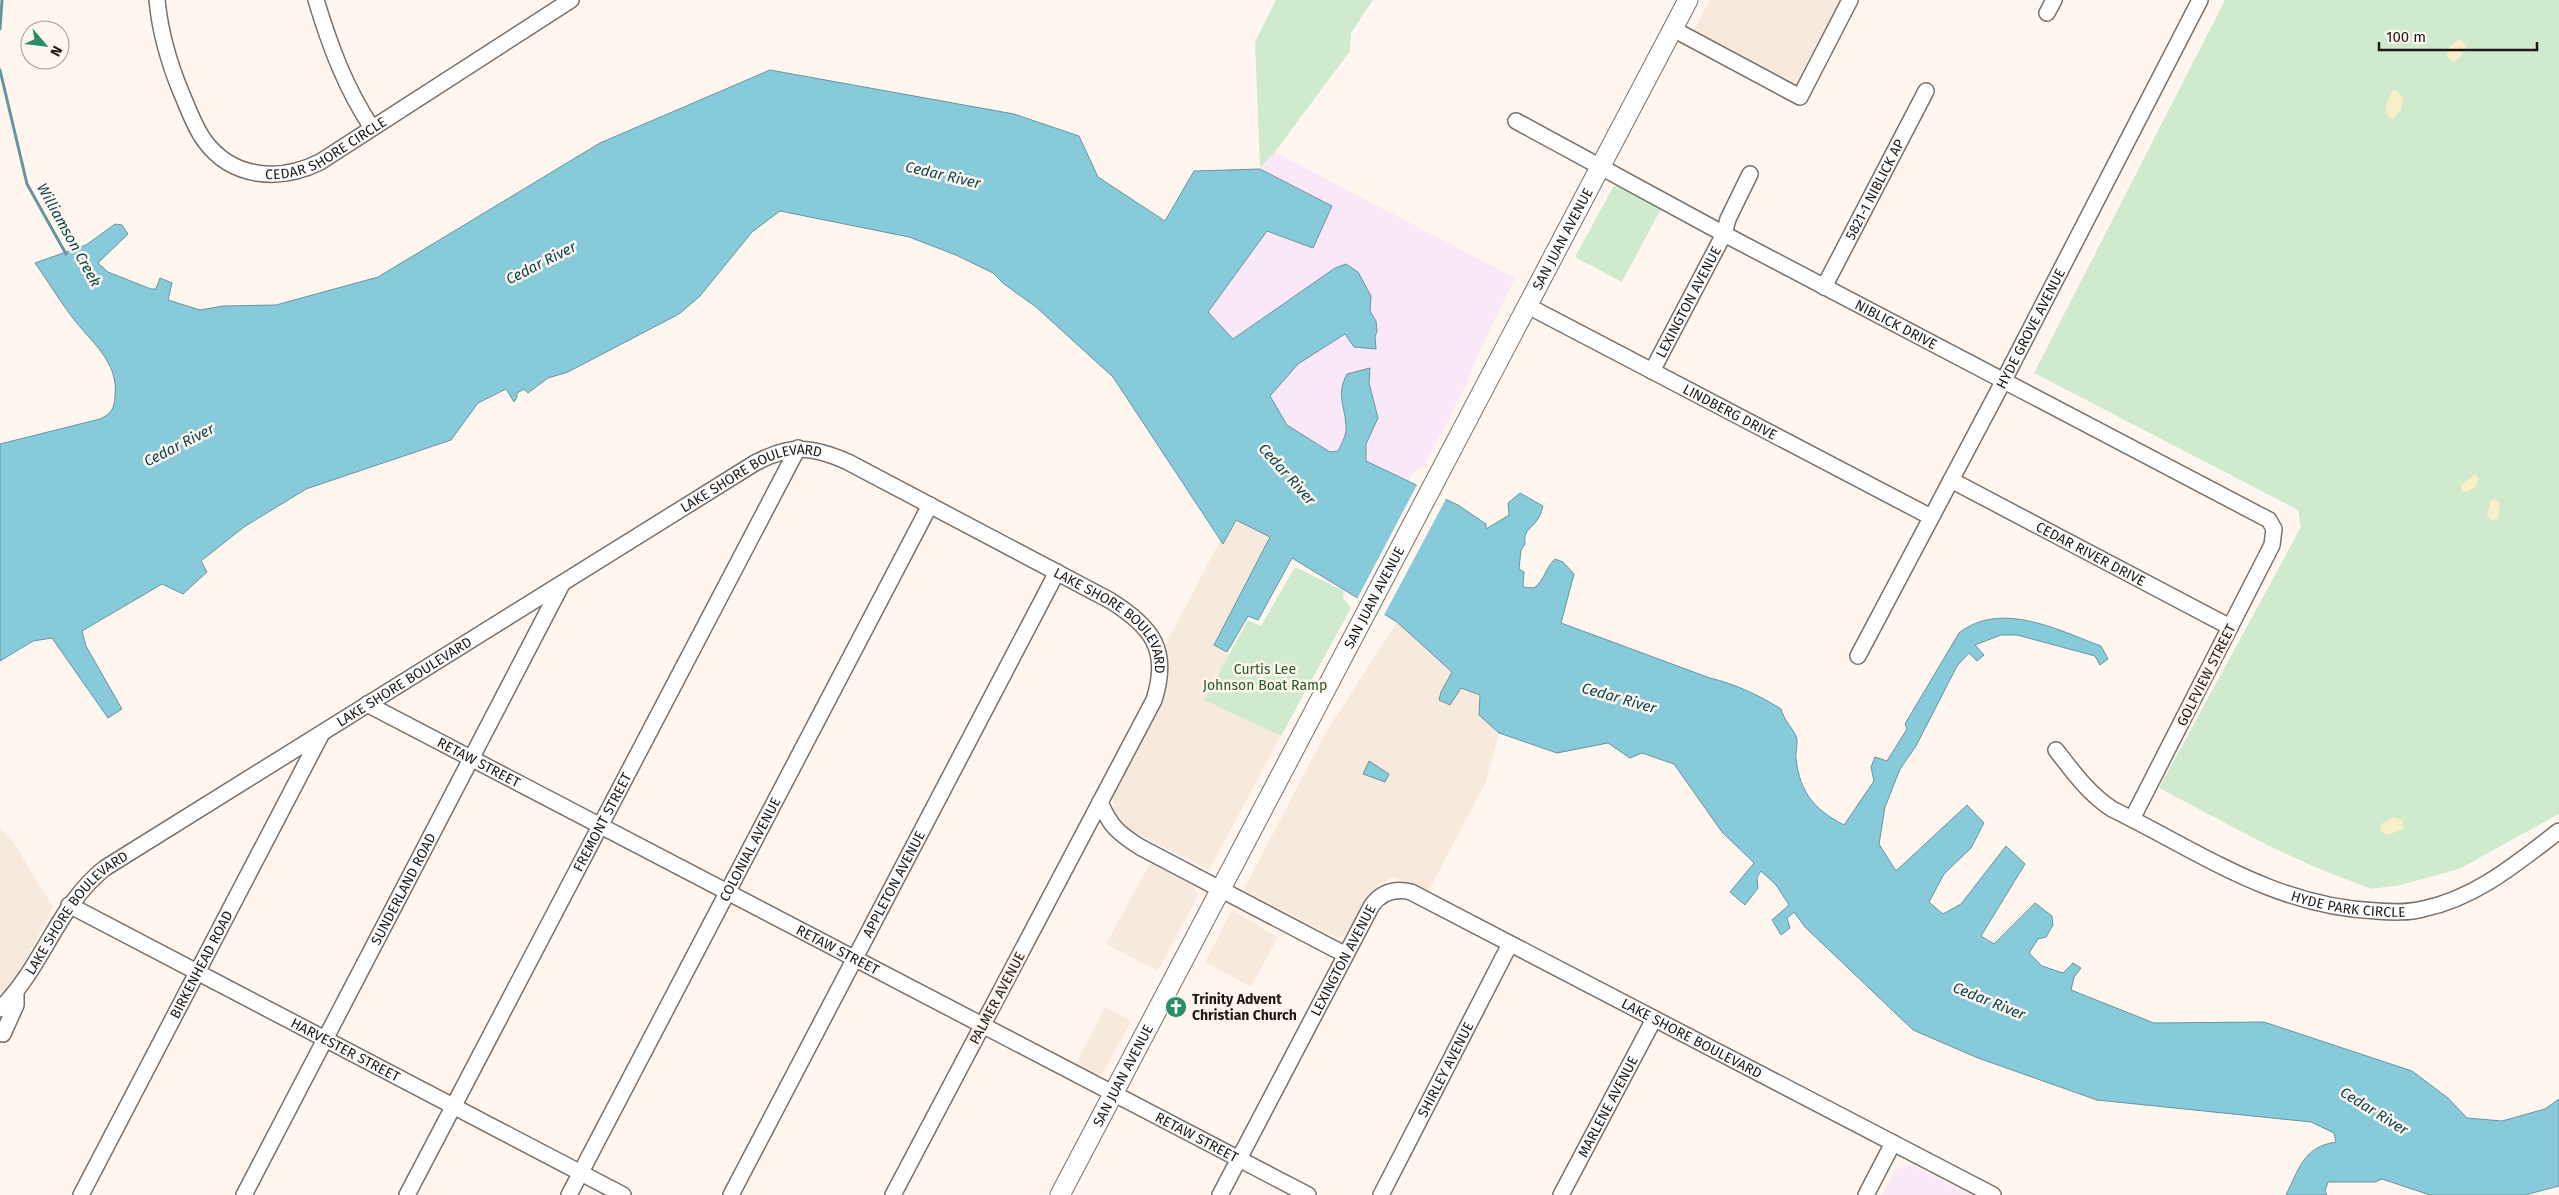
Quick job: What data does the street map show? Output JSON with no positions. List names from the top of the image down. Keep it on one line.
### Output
{"streets":{"main road":["SAN JUAN AVENUE"],"street":["CEDAR SHORE CIRCLE","5821-1 NIBLICK AP","LEXINGTON AVENUE","NIBLICK DRIVE","HYDE GROVE AVENUE","LINDBERG DRIVE","LAKE SHORE BOULEVARD","CEDAR RIVER DRIVE","GOLFVIEW STREET","RETAW STREET","FREMONT STREET","COLONIAL AVENUE","APPLETON AVENUE","SUNDERLAND ROAD","HYDE PARK CIRCLE","BIRKENHEAD ROAD","PALMER AVENUE","HARVESTER STREET","SHIRLEY AVENUE","MARLENE AVENUE"]},"crossings":[["5821-1 NIBLICK AP","NIBLICK DRIVE"],["SAN JUAN AVENUE","NIBLICK DRIVE"],["SAN JUAN AVENUE","LINDBERG DRIVE"],["SAN JUAN AVENUE","RETAW STREET"],["LEXINGTON AVENUE","NIBLICK DRIVE"],["LEXINGTON AVENUE","LINDBERG DRIVE"],["LEXINGTON AVENUE","LAKE SHORE BOULEVARD"],["LEXINGTON AVENUE","RETAW STREET"],["NIBLICK DRIVE","HYDE GROVE AVENUE"],["NIBLICK DRIVE","GOLFVIEW STREET"],["HYDE GROVE AVENUE","LINDBERG DRIVE"],["HYDE GROVE AVENUE","CEDAR RIVER DRIVE"],["LAKE SHORE BOULEVARD","RETAW STREET"],["LAKE SHORE BOULEVARD","FREMONT STREET"],["LAKE SHORE BOULEVARD","COLONIAL AVENUE"],["LAKE SHORE BOULEVARD","APPLETON AVENUE"],["LAKE SHORE BOULEVARD","SUNDERLAND ROAD"],["LAKE SHORE BOULEVARD","BIRKENHEAD ROAD"],["LAKE SHORE BOULEVARD","PALMER AVENUE"],["LAKE SHORE BOULEVARD","HARVESTER STREET"],["LAKE SHORE BOULEVARD","SHIRLEY AVENUE"],["LAKE SHORE BOULEVARD","MARLENE AVENUE"],["CEDAR RIVER DRIVE","GOLFVIEW STREET"],["GOLFVIEW STREET","HYDE PARK CIRCLE"],["RETAW STREET","FREMONT STREET"],["RETAW STREET","COLONIAL AVENUE"],["RETAW STREET","APPLETON AVENUE"],["RETAW STREET","SUNDERLAND ROAD"],["RETAW STREET","PALMER AVENUE"],["FREMONT STREET","HARVESTER STREET"],["COLONIAL AVENUE","HARVESTER STREET"],["SUNDERLAND ROAD","HARVESTER STREET"],["BIRKENHEAD ROAD","HARVESTER STREET"]],"water":["Cedar River","Williamson Creek"],"parks":["Curtis Lee Johnson Boat Ramp"],"places":{"church":["Trinity Advent Christian Church"]},"scale_bar":"100 m","north":"bottom right"}
